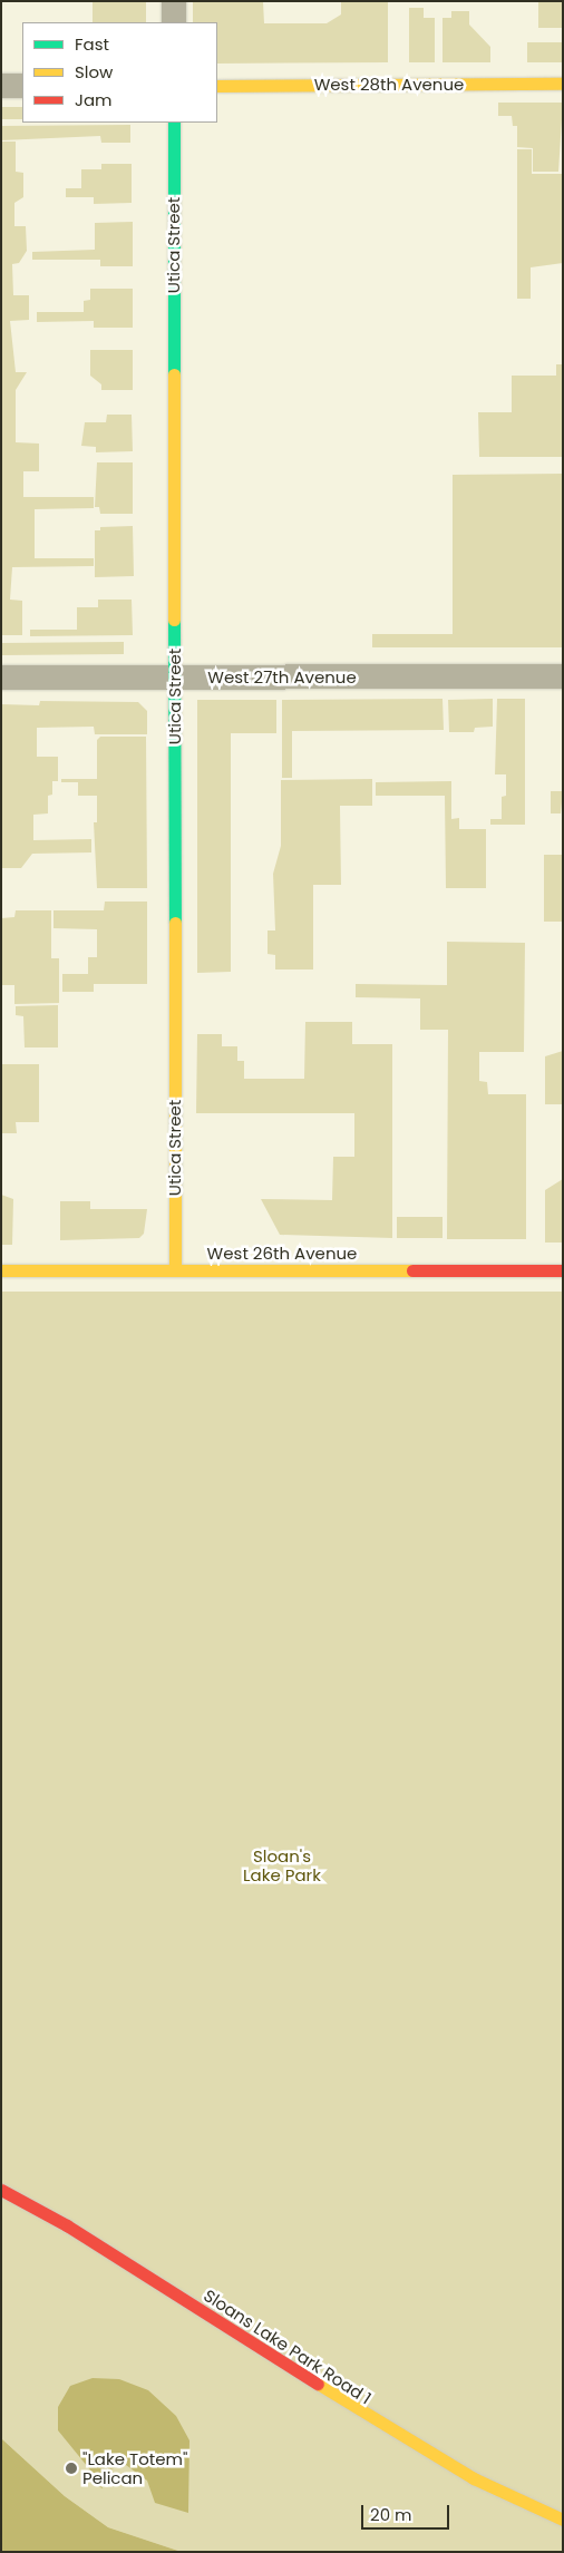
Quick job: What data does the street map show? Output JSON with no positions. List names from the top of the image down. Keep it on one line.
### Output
{"streets":{"street":["West 28th Avenue","Utica Street","West 27th Avenue","West 26th Avenue","Sloans Lake Park Road 1"]},"crossings":[["Utica Street","West 27th Avenue"],["Utica Street","West 26th Avenue"]],"parks":["Sloan's Lake Park"],"places":["\"Lake Totem\" Pelican"],"legend":["Fast","Slow","Jam"],"scale_bar":"20 m"}
